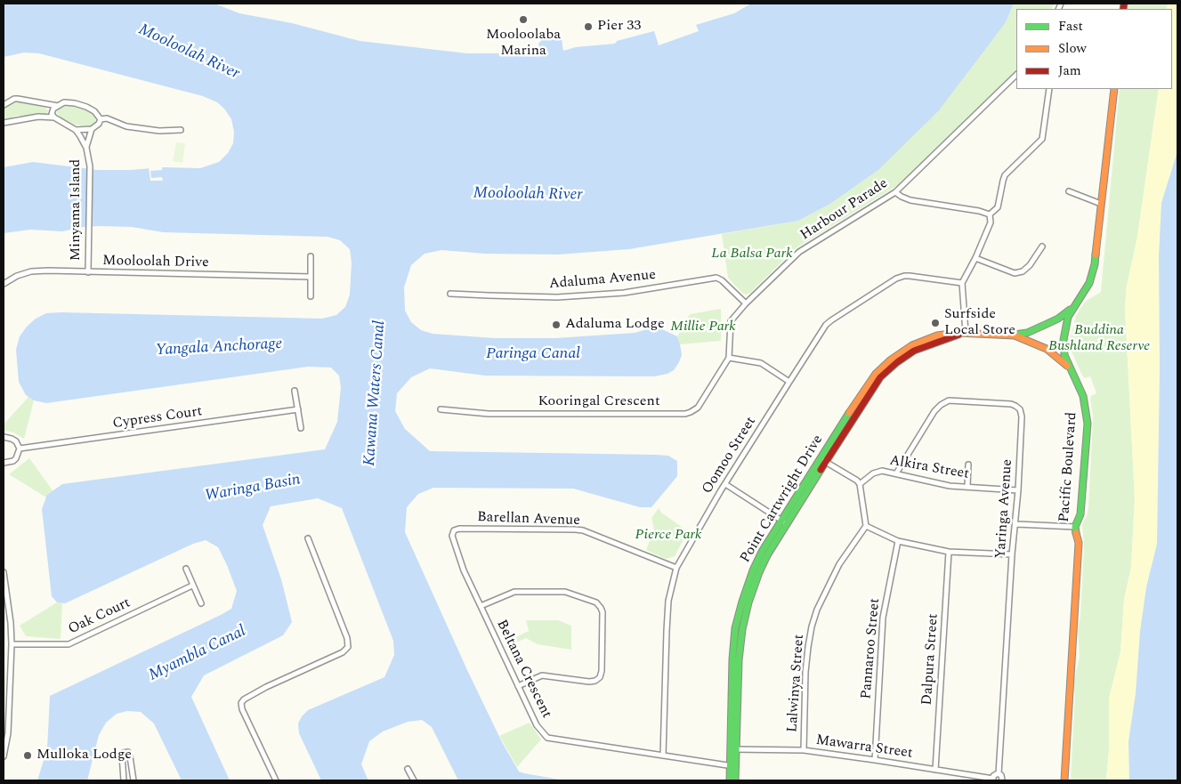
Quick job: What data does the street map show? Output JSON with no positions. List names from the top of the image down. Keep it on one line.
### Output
{"streets":{"main road":["Pacific Boulevard","Point Cartwright Drive"],"street":["Minyama Island","Harbour Parade","Mooloolah Drive","Adaluma Avenue","Kooringal Crescent","Cypress Court","Oomoo Street","Alkira Street","Yaringa Avenue","Barellan Avenue","Oak Court","Pannaroo Street","Dalpura Street","Beltana Crescent","Lalwinya Street","Mawarra Street"]},"crossings":[["Minyama Island","Mooloolah Drive"],["Harbour Parade","Adaluma Avenue"],["Harbour Parade","Kooringal Crescent"],["Oomoo Street","Barellan Avenue"],["Oomoo Street","Beltana Crescent"],["Pacific Boulevard","Point Cartwright Drive"],["Alkira Street","Yaringa Avenue"],["Point Cartwright Drive","Beltana Crescent"],["Point Cartwright Drive","Mawarra Street"],["Barellan Avenue","Beltana Crescent"],["Pannaroo Street","Mawarra Street"],["Dalpura Street","Mawarra Street"],["Lalwinya Street","Mawarra Street"]],"water":["Mooloolah River","Yangala Anchorage","Paringa Canal","Kawana Waters Canal","Waringa Basin","Myambla Canal"],"parks":["La Balsa Park","Millie Park","Buddina Bushland Reserve","Pierce Park"],"places":["Mooloolaba Marina","Pier 33","Surfside Local Store","Adaluma Lodge","Mulloka Lodge"],"legend":["Fast","Slow","Jam"]}
